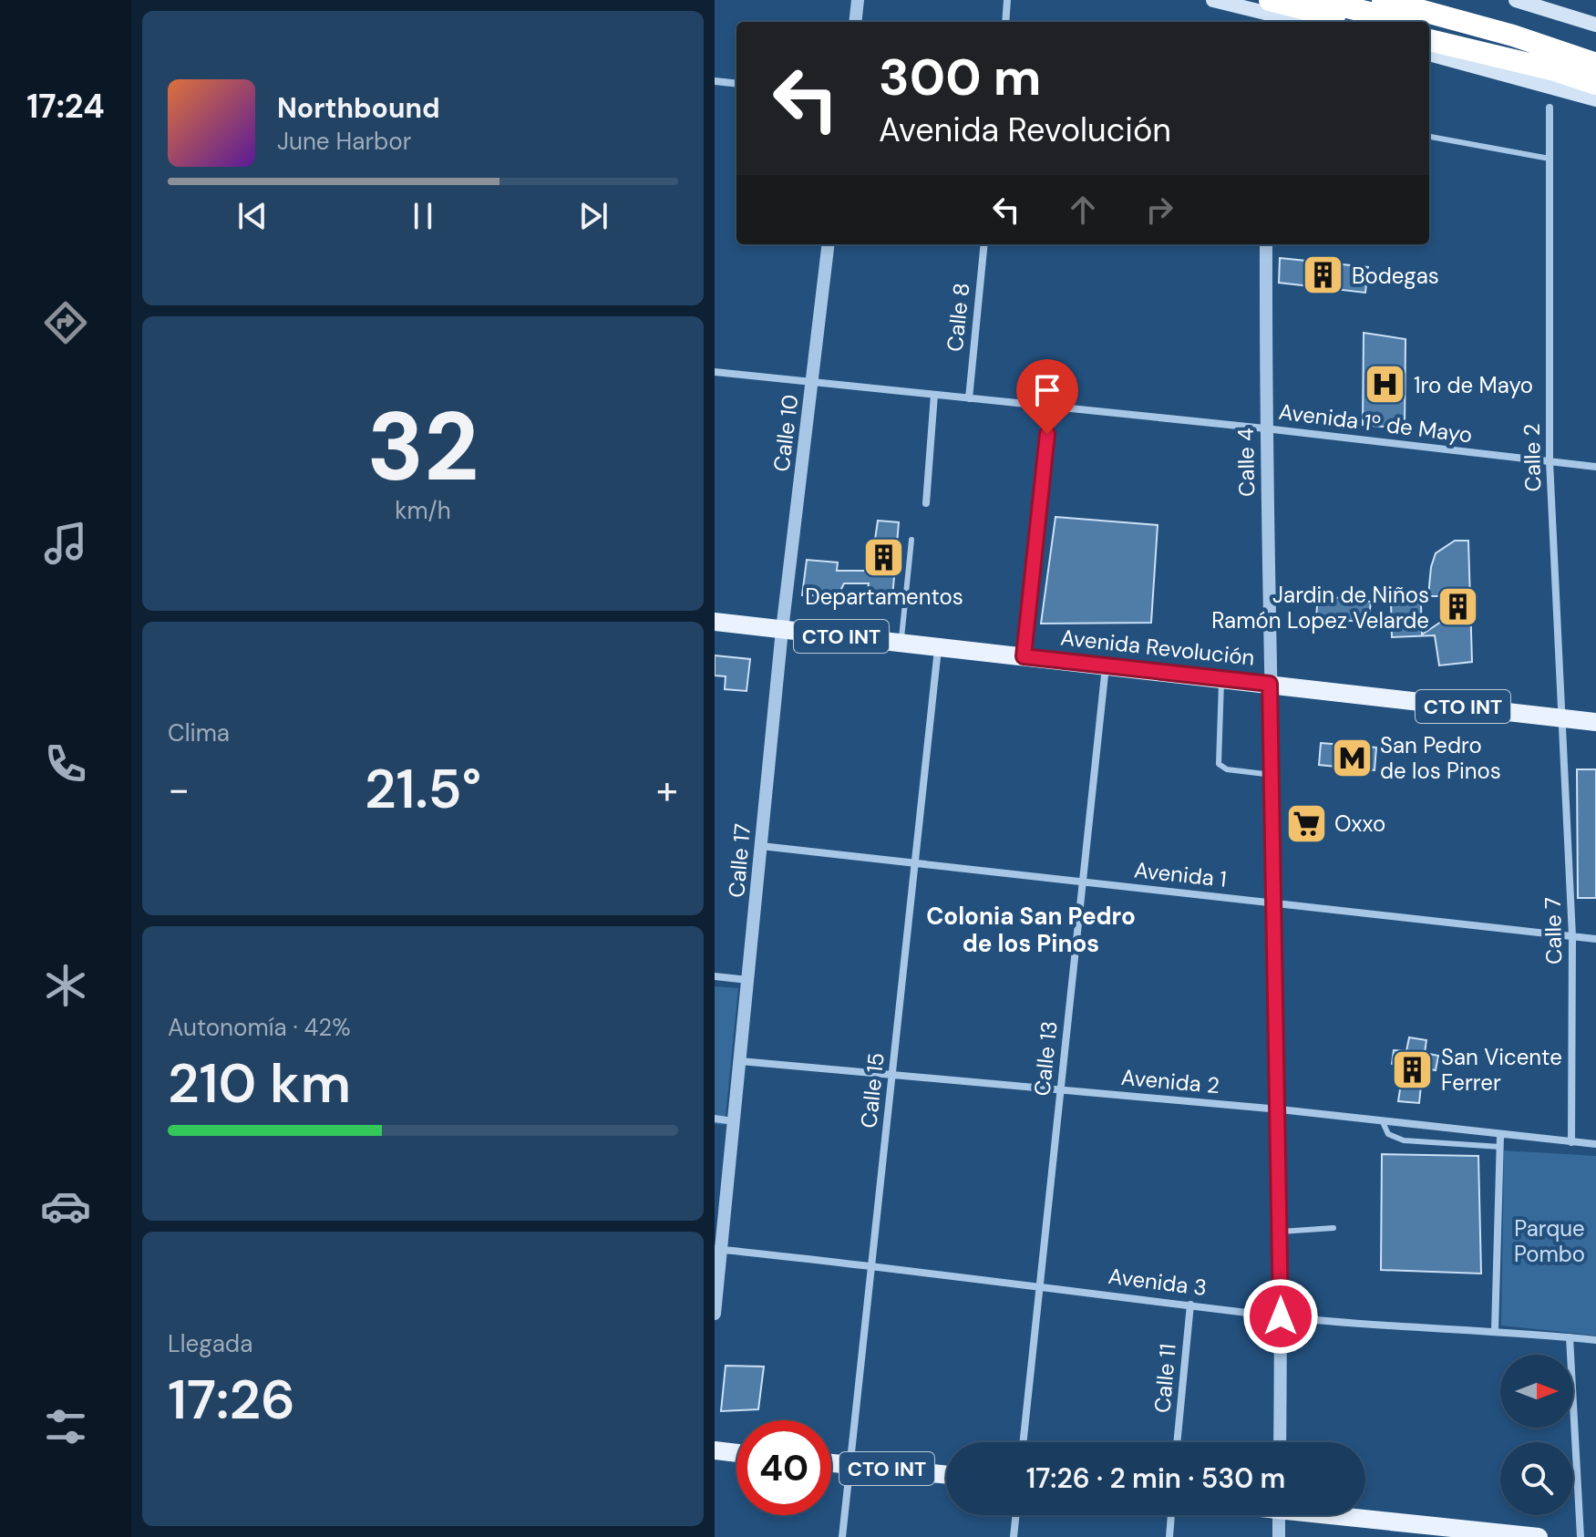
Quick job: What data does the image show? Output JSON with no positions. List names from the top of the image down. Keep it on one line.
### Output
{"streets":{"main road":["CTO INT","Avenida Revolución"],"street":["Calle 8","Avenida 1º de Mayo","Calle 10","Calle 2","Calle 4","Calle 17","Avenida 1","Calle 7","Calle 13","Avenida 2","Calle 15","Avenida 3","Calle 11"]},"crossings":[["Calle 8","Avenida 1º de Mayo"],["Avenida 1º de Mayo","Calle 10"],["Avenida 1º de Mayo","Calle 2"],["Avenida 1º de Mayo","Calle 4"],["Calle 10","Avenida Revolución"],["Calle 10","Calle 17"],["Calle 2","Avenida Revolución"],["Calle 2","Calle 7"],["Calle 4","Avenida Revolución"],["Calle 4","Avenida 1"],["Calle 4","Avenida 2"],["Calle 4","Avenida 3"],["CTO INT","Calle 15"],["Avenida Revolución","Calle 17"],["Avenida Revolución","Calle 7"],["Avenida Revolución","Calle 13"],["Avenida Revolución","Calle 15"],["Calle 17","Avenida 1"],["Calle 17","Avenida 2"],["Calle 17","Avenida 3"],["Avenida 1","Calle 7"],["Avenida 1","Calle 13"],["Avenida 1","Calle 15"],["Calle 7","Avenida 2"],["Calle 13","Avenida 2"],["Calle 13","Avenida 3"],["Avenida 2","Calle 15"],["Calle 15","Avenida 3"],["Avenida 3","Calle 11"]],"districts":["Colonia San Pedro de los Pinos"],"parks":["Parque Pombo"],"places":{"building":["Bodegas","Departamentos","Jardin de Niños Ramón Lopez Velarde","San Vicente Ferrer"],"hospital":["1ro de Mayo"],"metro station":["San Pedro de los Pinos"],"supermarket":["Oxxo"]},"north":"right","page":{"tabs":"17:24","turn":["300 m","Avenida Revolución"],"song":["Northbound","June Harbor"],"tile":[["32","km/h"],"Clima",["Autonomía · 42%","210 km"],["Llegada","17:26"]],"heat":["−","21.5°","+"],"limit":"40","trip":"17:26 · 2 min · 530 m"}}
